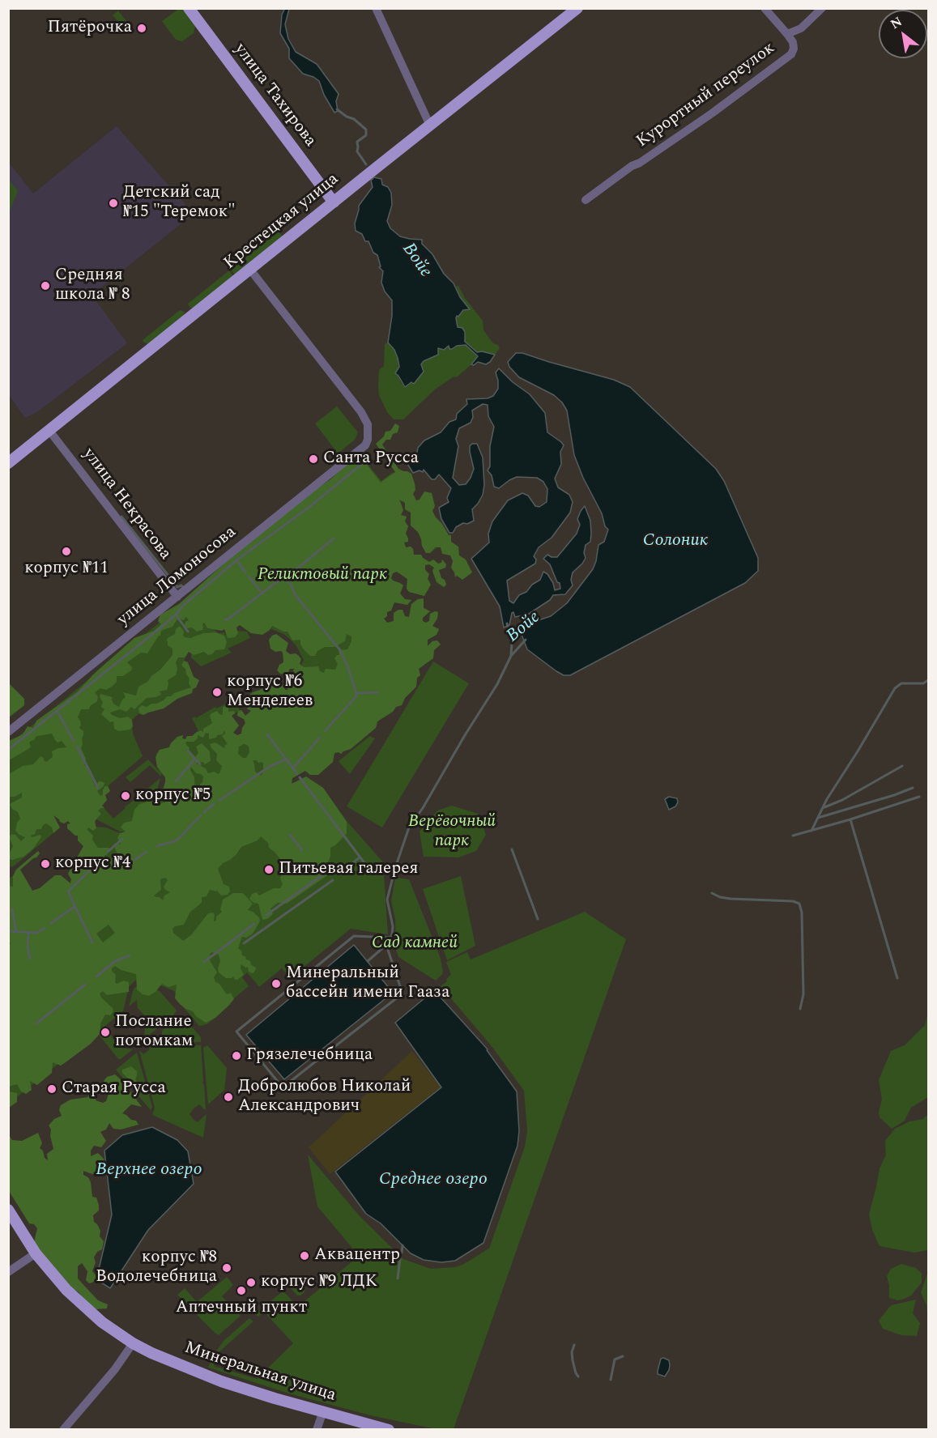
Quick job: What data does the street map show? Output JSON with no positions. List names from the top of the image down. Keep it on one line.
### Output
{"streets":{"main road":["улица Тахирова","Крестецкая улица","Минеральная улица"],"street":["Курортный переулок","улица Некрасова","улица Ломоносова"]},"crossings":[["улица Тахирова","Крестецкая улица"],["Крестецкая улица","улица Некрасова"],["Крестецкая улица","улица Ломоносова"],["улица Некрасова","улица Ломоносова"]],"water":["Войе","Солоник","Верхнее озеро","Среднее озеро"],"parks":["Реликтовый парк","Верёвочный парк","Сад камней"],"places":["Пятёрочка","Детский сад №15 \"Теремок\"","Средняя школа № 8","Санта Русса","корпус №11","корпус №6 Менделеев","корпус №5","корпус №4","Питьевая галерея","Минеральный бассейн имени Гааза","Послание потомкам","Грязелечебница","Старая Русса","Добролюбов Николай Александрович","Аквацентр","корпус №8 Водолечебница","корпус №9 ЛДК","Аптечный пункт"],"north":"top left"}
